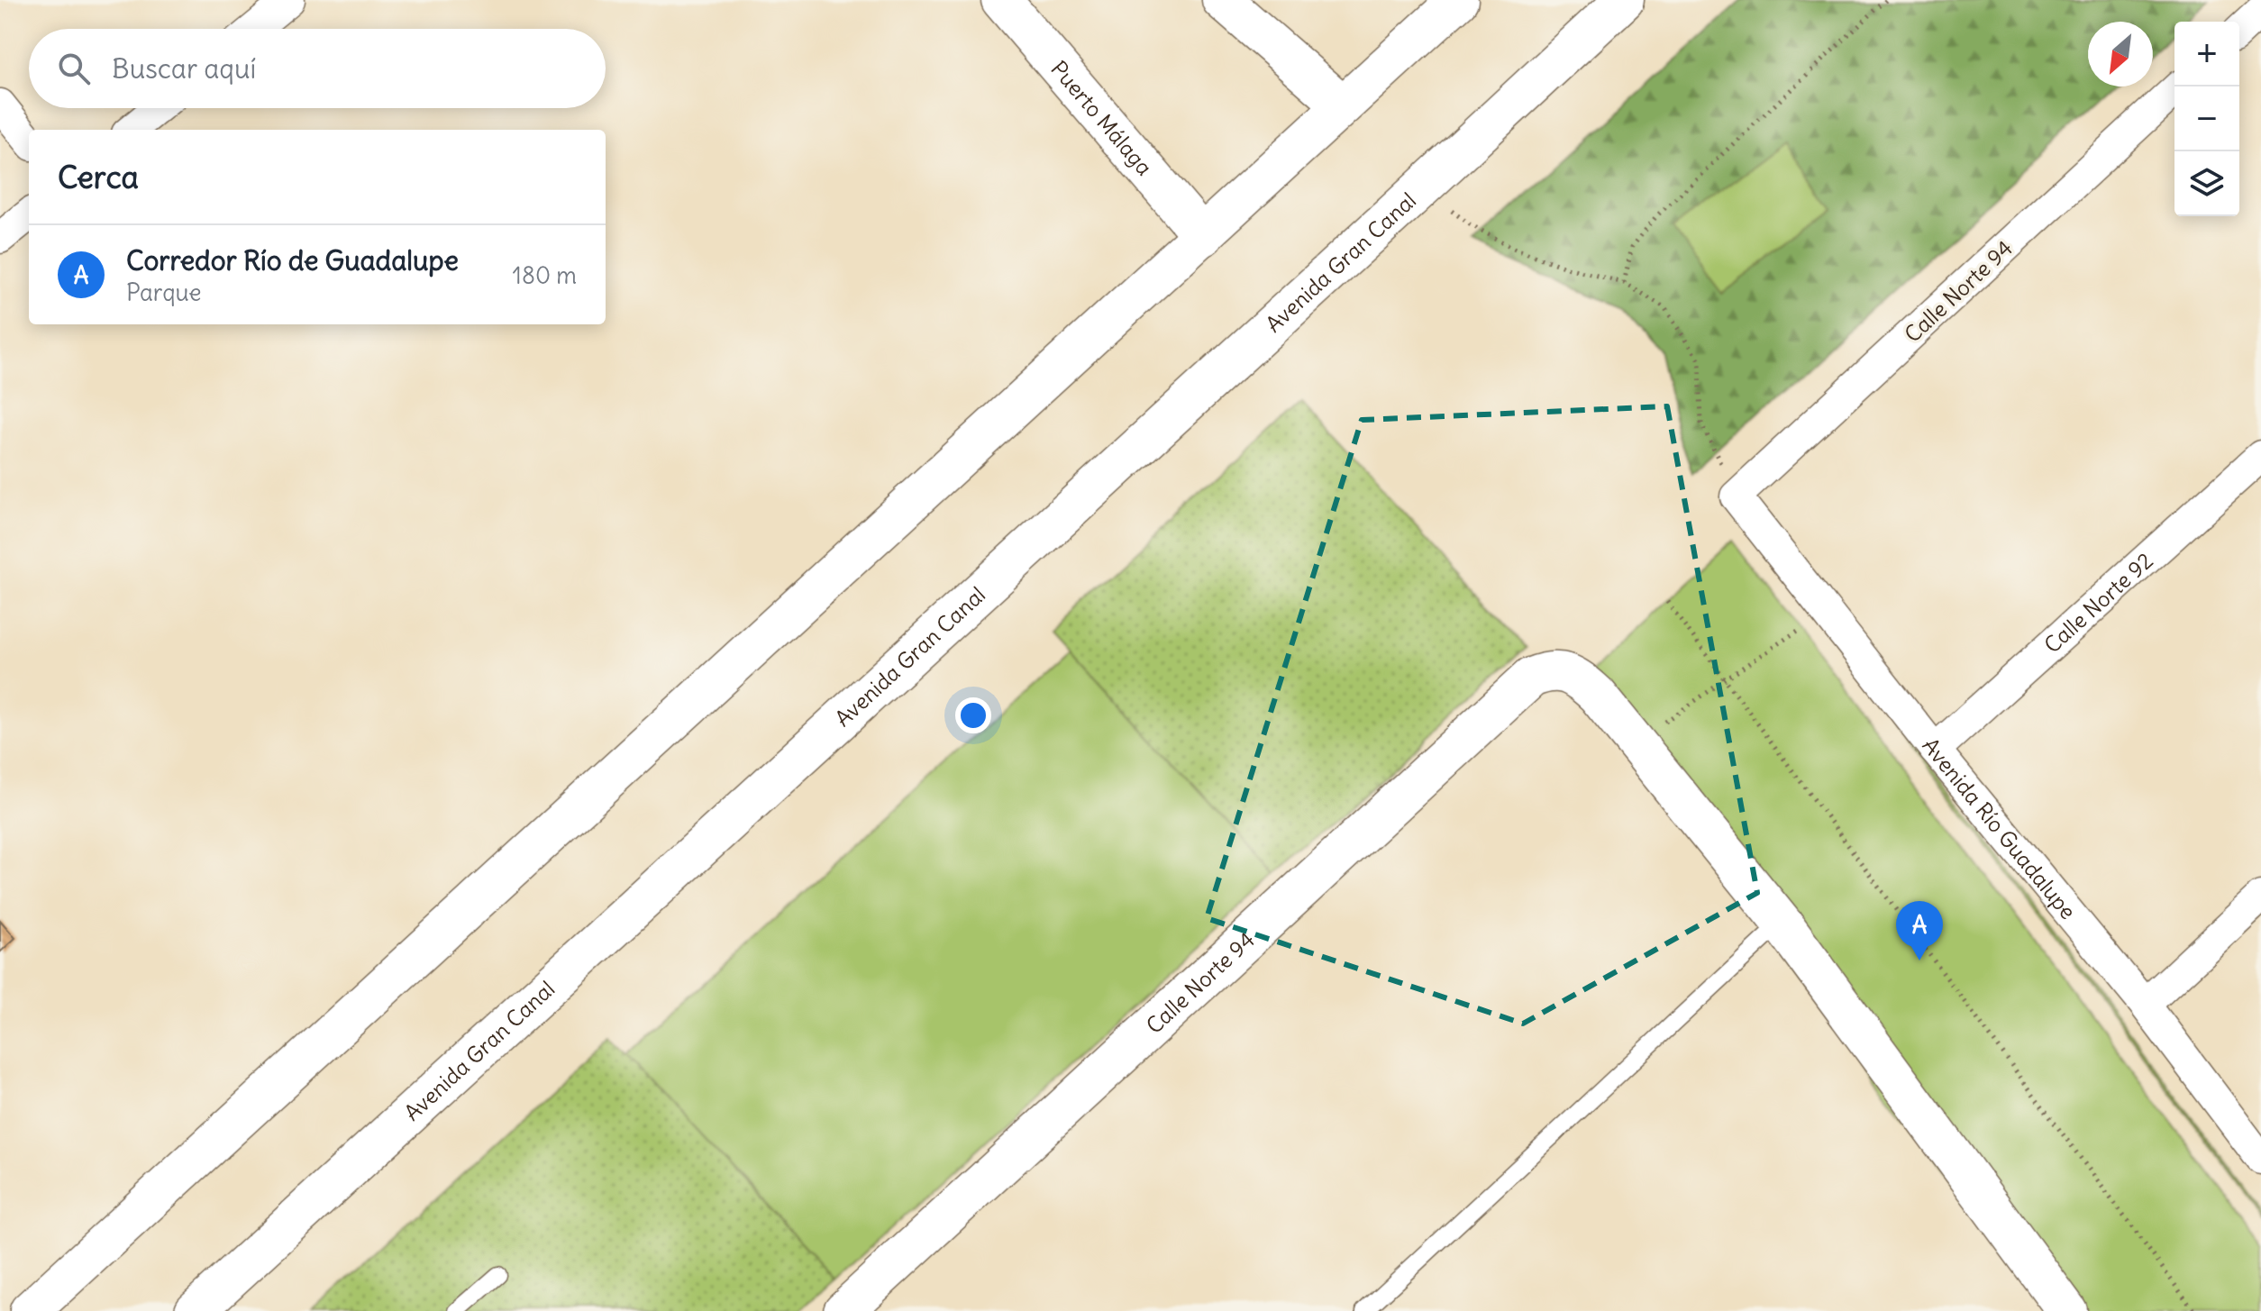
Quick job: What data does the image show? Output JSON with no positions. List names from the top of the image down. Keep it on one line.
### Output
{"streets":{"main road":["Puerto Málaga","Avenida Gran Canal","Calle Norte 94"],"street":["Calle Norte 92","Avenida Río Guadalupe"]},"crossings":[["Calle Norte 94","Avenida Río Guadalupe"],["Calle Norte 92","Avenida Río Guadalupe"]],"north":"bottom left","page":{"map_buttons":["+","−"],"search":"Buscar aquí","heading":"Cerca","list":[{"mark":"A","name":"Corredor Río de Guadalupe","note":"Parque","value":"180 m"}],"pins":"A"}}
